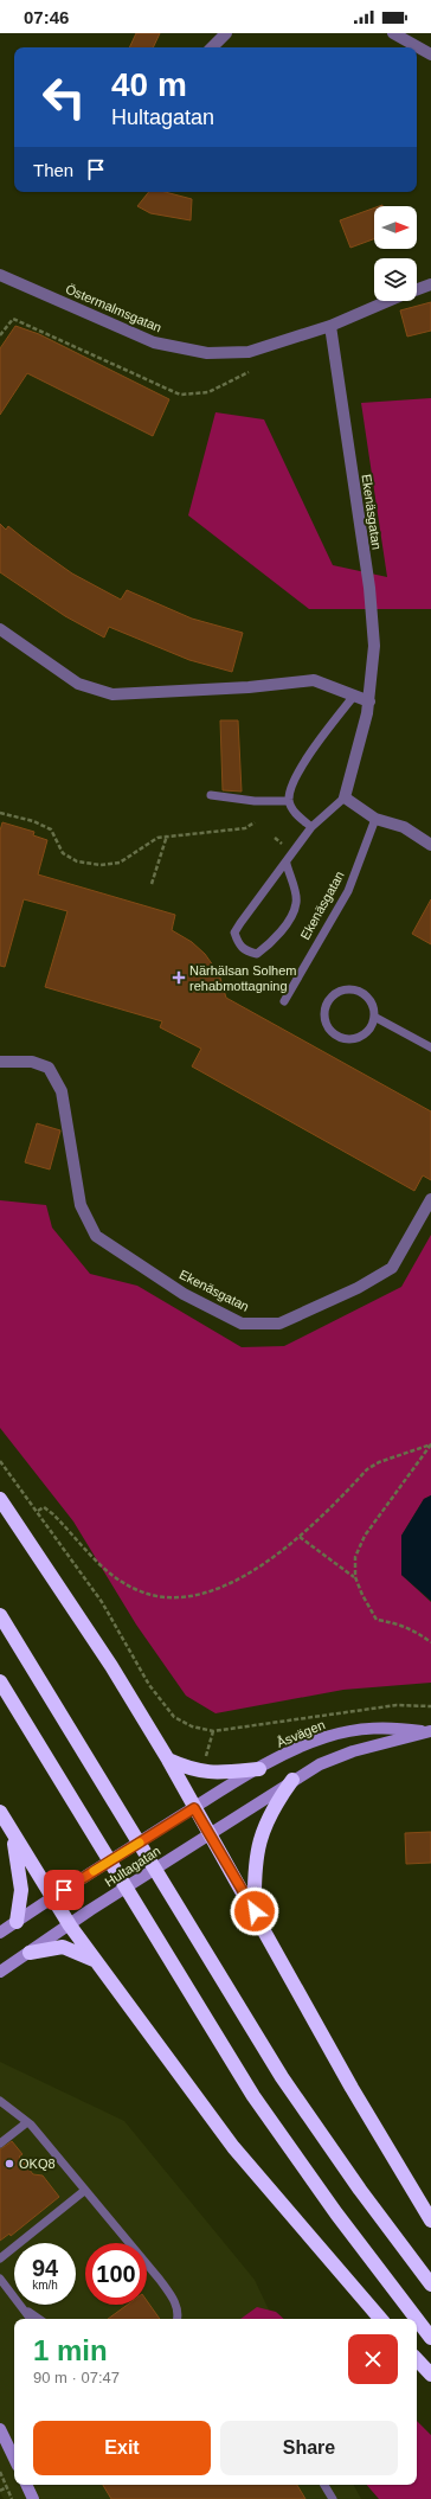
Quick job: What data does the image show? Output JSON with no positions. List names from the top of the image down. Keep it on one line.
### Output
{"streets":{"street":["Östermalmsgatan","Ekenäsgatan","Åsvägen","Hultagatan"]},"crossings":[["Östermalmsgatan","Ekenäsgatan"],["Åsvägen","Hultagatan"]],"places":{"health":["Närhälsan Solhem rehabmottagning"],"other":["OKQ8"]},"north":"right","page":{"status":"07:46","turn":["40 m","Hultagatan"],"then":"Then","speed":"94 km/h","limit":"100","heading":["1 min","90 m · 07:47"],"buttons":["Exit","Share"]}}
